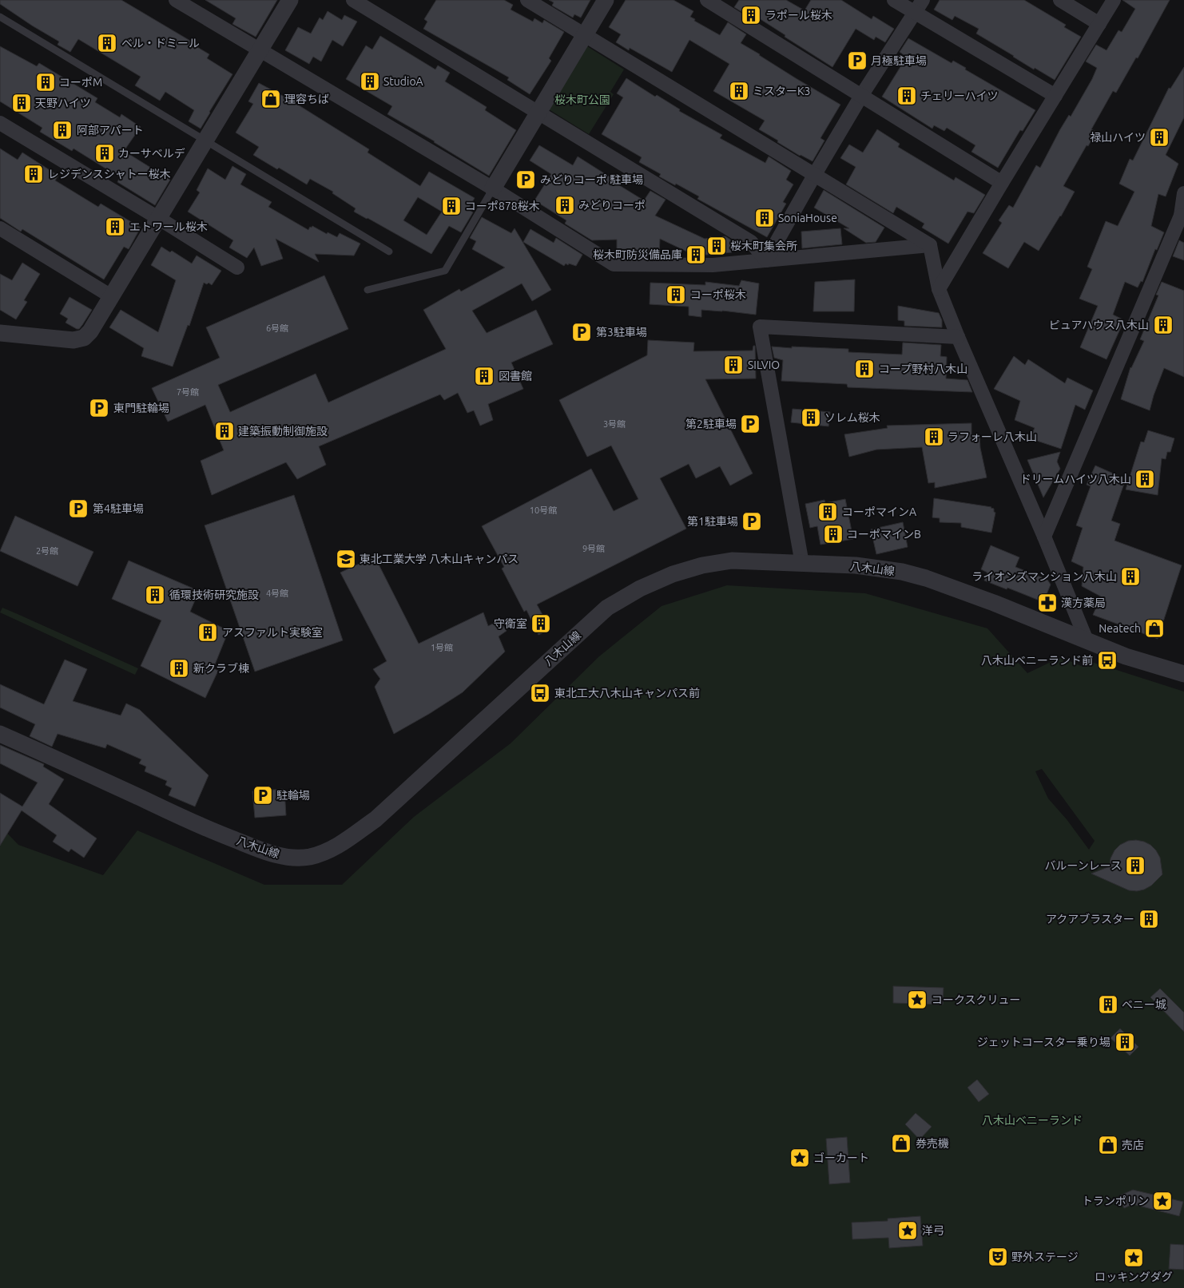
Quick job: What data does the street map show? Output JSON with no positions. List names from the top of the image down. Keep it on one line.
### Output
{"streets":{"street":["八木山線"]},"parks":["桜木町公園","八木山ベニーランド"],"places":{"building":["ラポール桜木","ベル・ドミール","StudioA","コーポM","ミスターK3","チェリーハイツ","天野ハイツ","阿部アパート","禄山ハイツ","カーサベルデ","レジデンスシャトー桜木","みどりコーポ","コーポ878桜木","SoniaHouse","エトワール桜木","桜木町集会所","桜木町防災備品庫","コーポ桜木","ピュアハウス八木山","SILVIO","コープ野村八木山","図書館","ソレム桜木","建築振動制御施設","ラフォーレ八木山","ドリームハイツ八木山","コーポマインA","コーポマインB","ライオンズマンション八木山","循環技術研究施設","守衛室","アスファルト実験室","新クラブ棟","バルーンレース","アクアブラスター","ベニー城","ジェットコースター乗り場"],"parking":["月極駐車場","みどりコーポ 駐車場","第3駐車場","東門駐輪場","第2駐車場","第4駐車場","第1駐車場","駐輪場"],"shop":["理容ちば","Neatech","券売機","売店"],"school or university":["東北工業大学 八木山キャンパス"],"pharmacy":["漢方薬局"],"bus stop":["八木山ベニーランド前","東北工大八木山キャンパス前"],"place":["コークスクリュー","ゴーカート","トランポリン","洋弓","ロッキングダグ"],"theatre":["野外ステージ"]},"house_numbers":["6号館","7号館","3号館","10号館","9号館","2号館","4号館","1号館"]}
